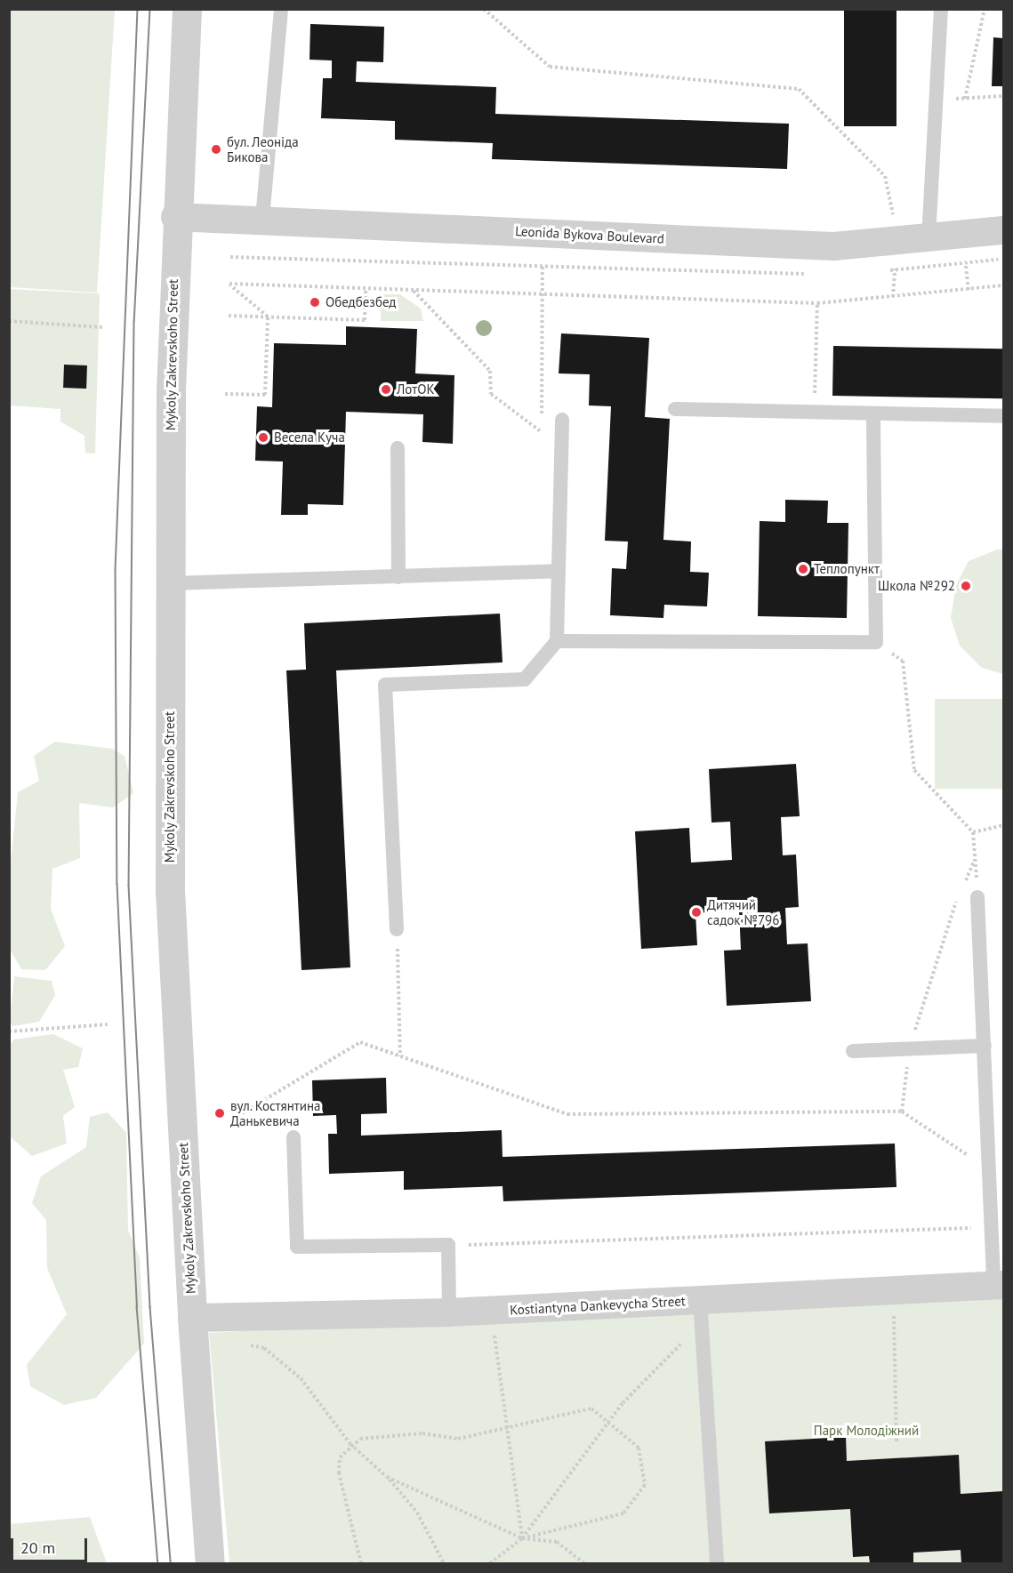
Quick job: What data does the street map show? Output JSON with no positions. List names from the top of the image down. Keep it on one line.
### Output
{"streets":{"street":["Leonida Bykova Boulevard","Mykoly Zakrevskoho Street","Kostiantyna Dankevycha Street"]},"crossings":[["Leonida Bykova Boulevard","Mykoly Zakrevskoho Street"],["Mykoly Zakrevskoho Street","Kostiantyna Dankevycha Street"]],"parks":["Парк Молодіжний"],"places":["бул. Леоніда Бикова","Обедбезбед","ЛотОК","Весела Куча","Теплопункт","Школа №292","Дитячий садок №796","вул. Костянтина Данькевича"],"scale_bar":"20 m"}
